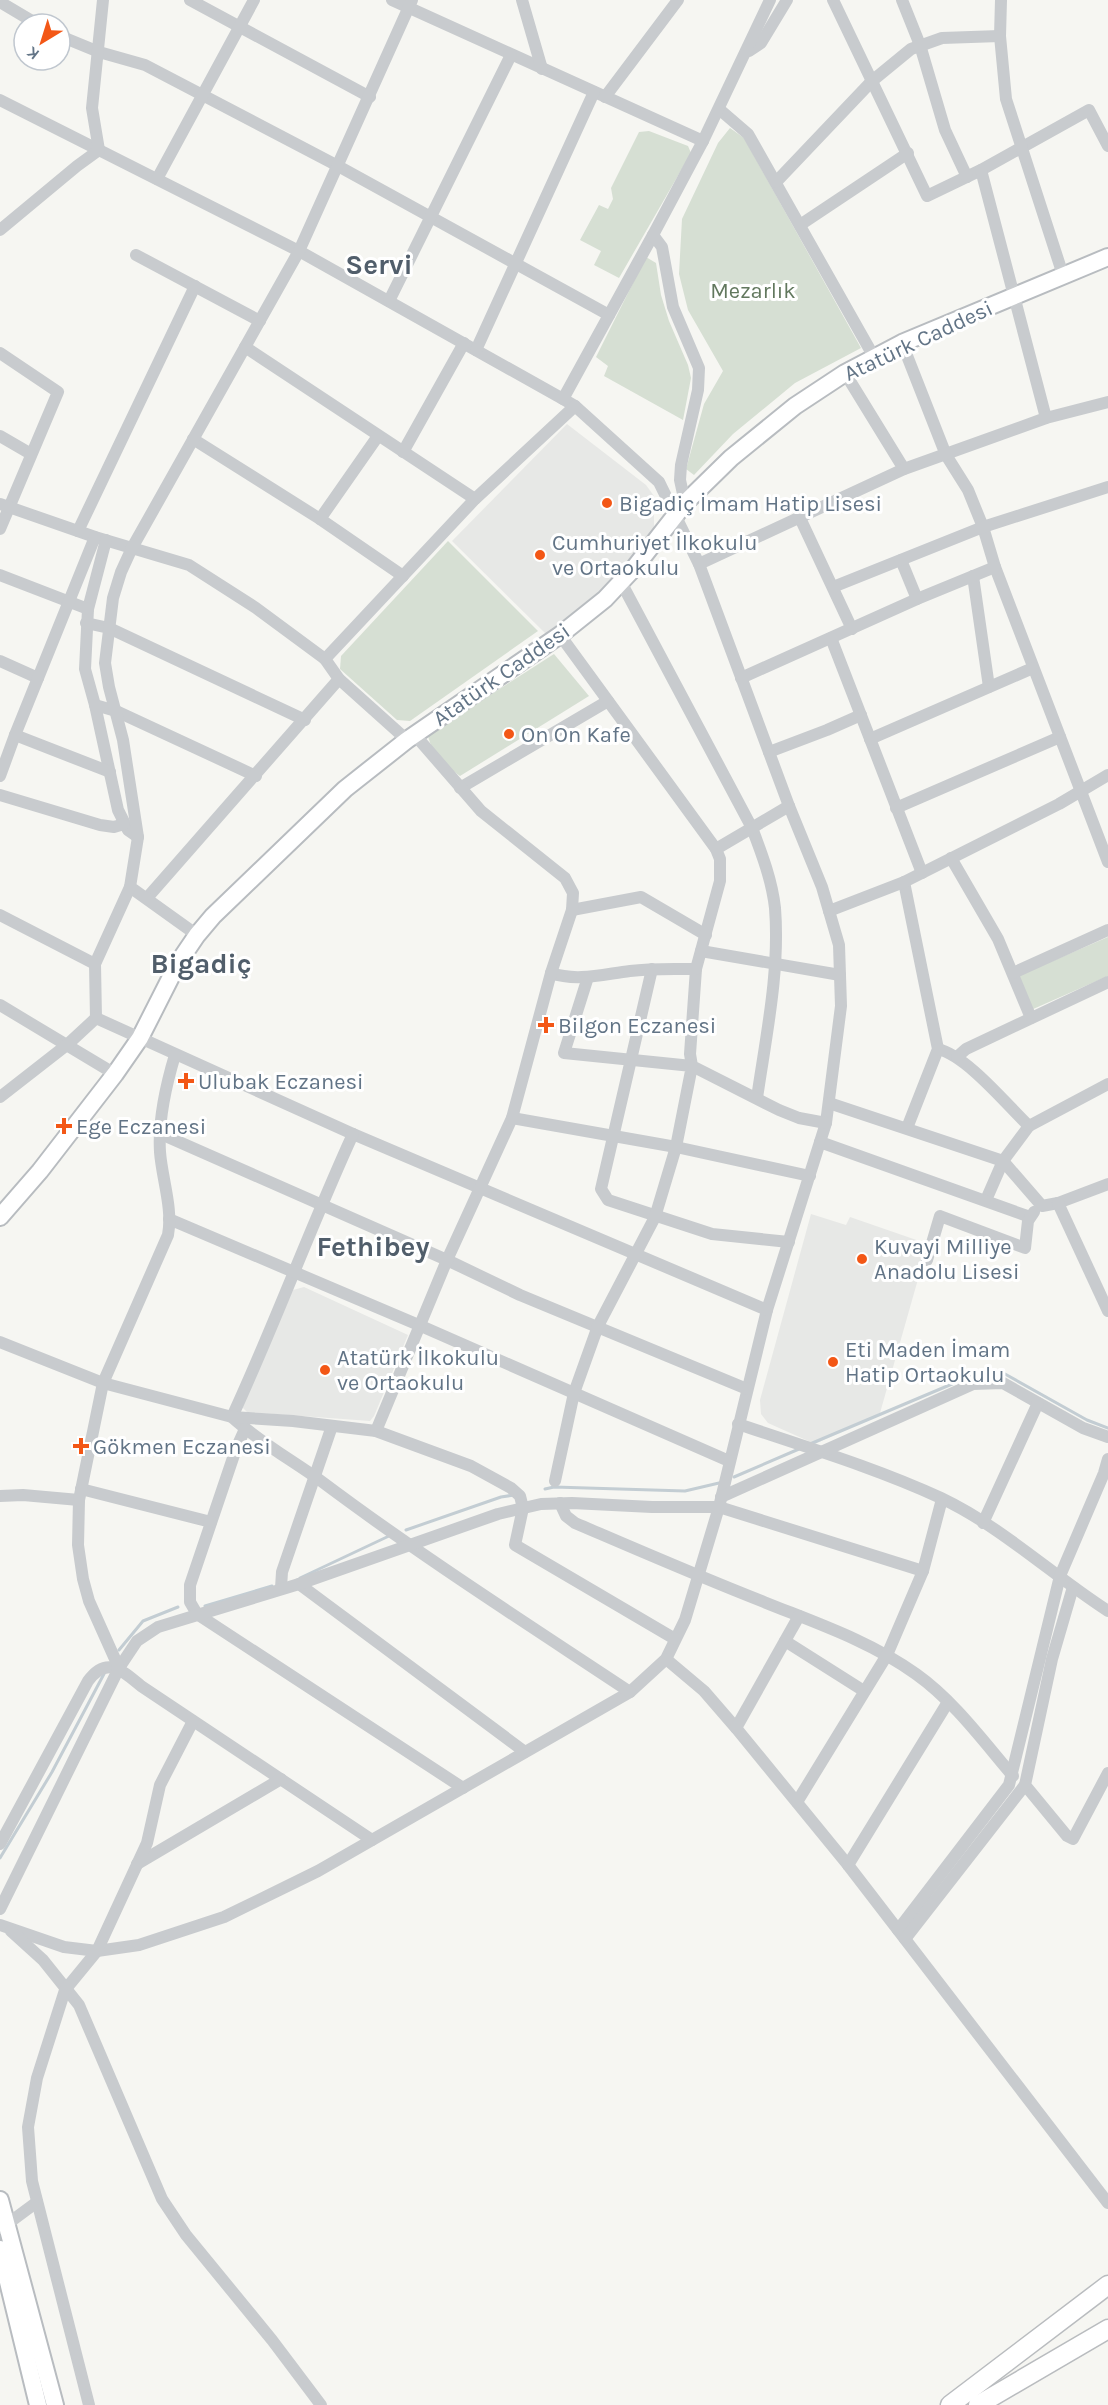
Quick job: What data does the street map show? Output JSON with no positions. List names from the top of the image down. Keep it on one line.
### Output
{"streets":{"main road":["Atatürk Caddesi"]},"districts":["Servi","Bigadiç","Fethibey"],"parks":["Mezarlık"],"places":{"other":["Bigadiç İmam Hatip Lisesi","Cumhuriyet İlkokulu ve Ortaokulu","On On Kafe","Kuvayi Milliye Anadolu Lisesi","Eti Maden İmam Hatip Ortaokulu","Atatürk İlkokulu ve Ortaokulu"],"health":["Bilgon Eczanesi","Ulubak Eczanesi","Ege Eczanesi","Gökmen Eczanesi"]},"north":"bottom left"}
